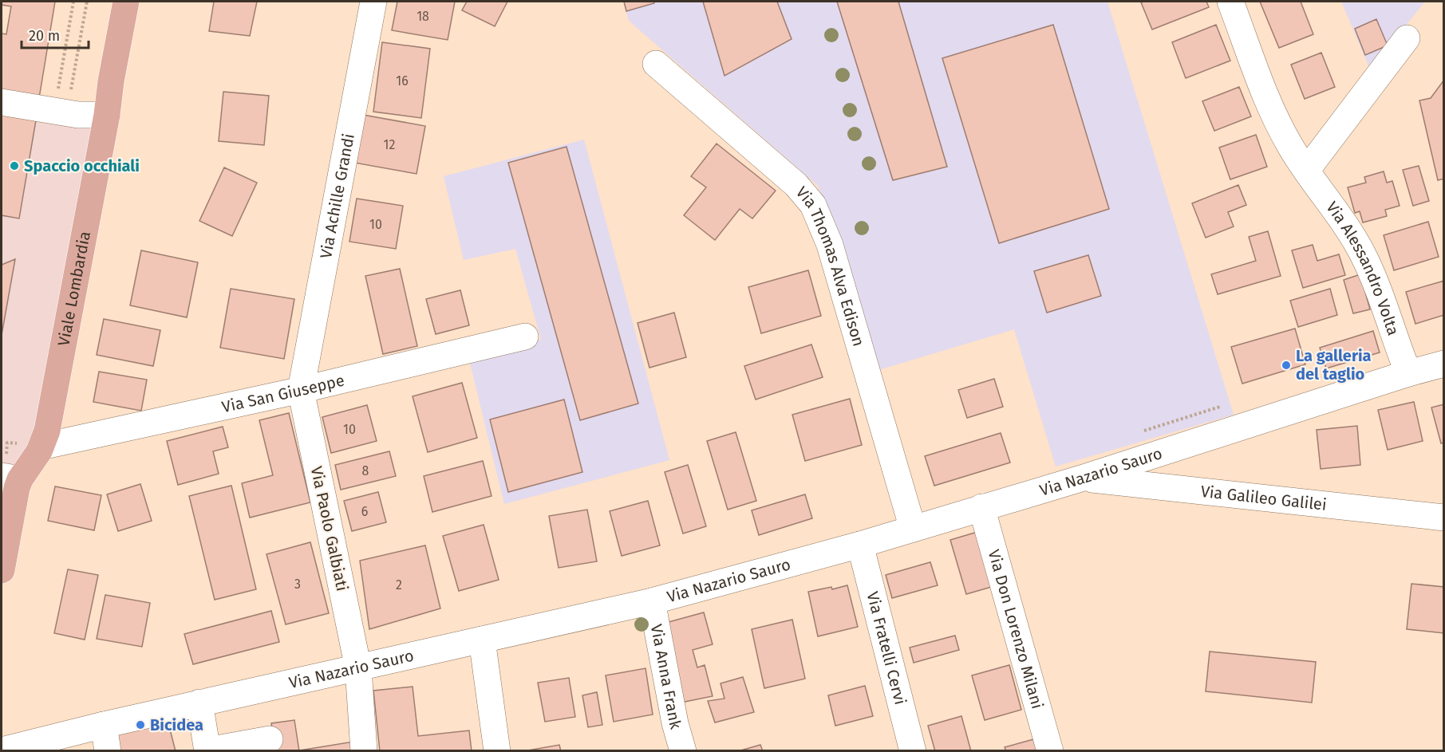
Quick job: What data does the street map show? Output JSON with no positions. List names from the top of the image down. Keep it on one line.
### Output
{"streets":{"main road":["Viale Lombardia"],"street":["Via Achille Grandi","Via Thomas Alva Edison","Via Alessandro Volta","Via San Giuseppe","Via Nazario Sauro","Via Galileo Galilei","Via Paolo Galbiati","Via Don Lorenzo Milani","Via Fratelli Cervi","Via Anna Frank"]},"crossings":[["Via Achille Grandi","Via San Giuseppe"],["Via Achille Grandi","Via Paolo Galbiati"],["Via Thomas Alva Edison","Via Nazario Sauro"],["Via Alessandro Volta","Via Nazario Sauro"],["Viale Lombardia","Via San Giuseppe"],["Via San Giuseppe","Via Paolo Galbiati"],["Via Nazario Sauro","Via Galileo Galilei"],["Via Nazario Sauro","Via Paolo Galbiati"],["Via Nazario Sauro","Via Don Lorenzo Milani"],["Via Nazario Sauro","Via Fratelli Cervi"],["Via Nazario Sauro","Via Anna Frank"]],"places":["Spaccio occhiali","La galleria del taglio","Bicidea"],"house_numbers":["18","16","12","10","10","8","6","3","2"],"scale_bar":"20 m"}
